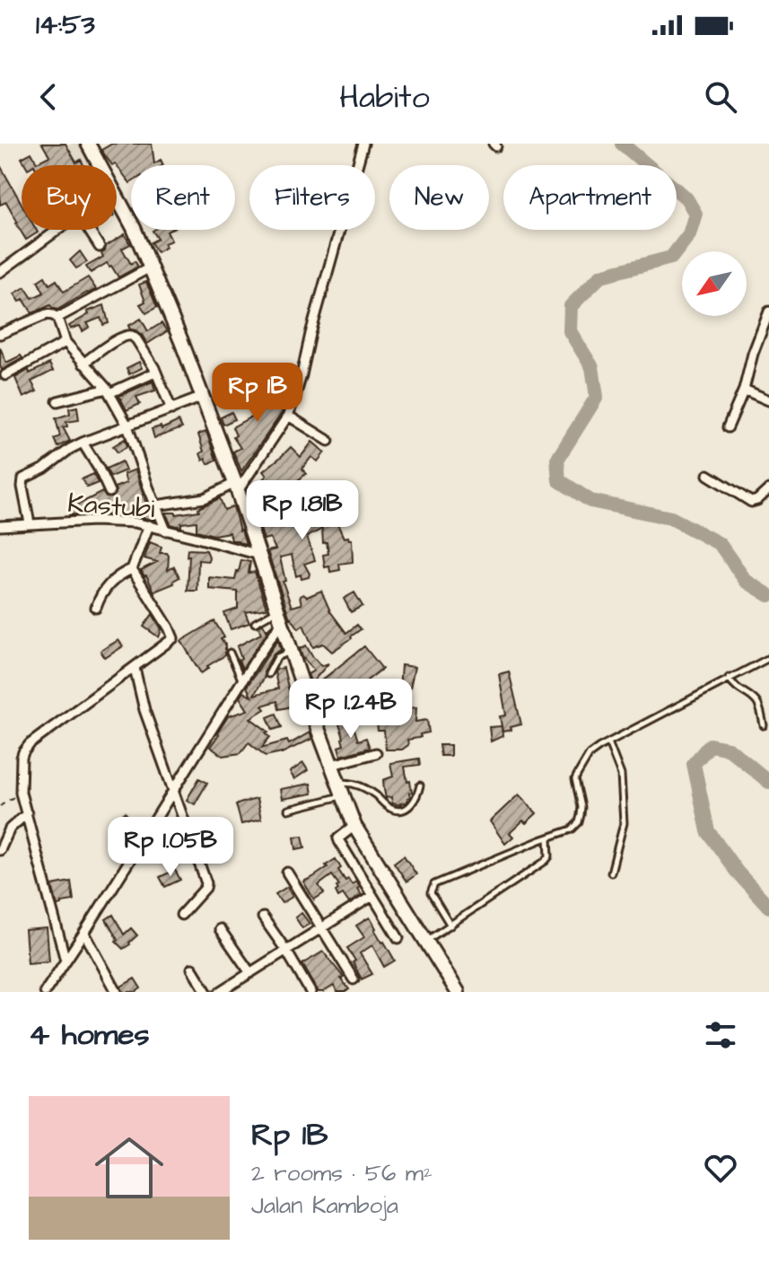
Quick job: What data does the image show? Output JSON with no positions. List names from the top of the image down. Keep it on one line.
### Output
{"streets":{"street":["Kastubi"]},"north":"bottom left","page":{"status":"14:53","header":"Habito","chip":["Buy","Rent","Filters","New","Apartment"],"price":["Rp 1B","Rp 1.81B","Rp 1.24B","Rp 1.05B"],"heading":"4 homes","list":[{"name":"Rp 1B","note":"2 rooms · 56 m² · Jalan Kamboja"}]}}
